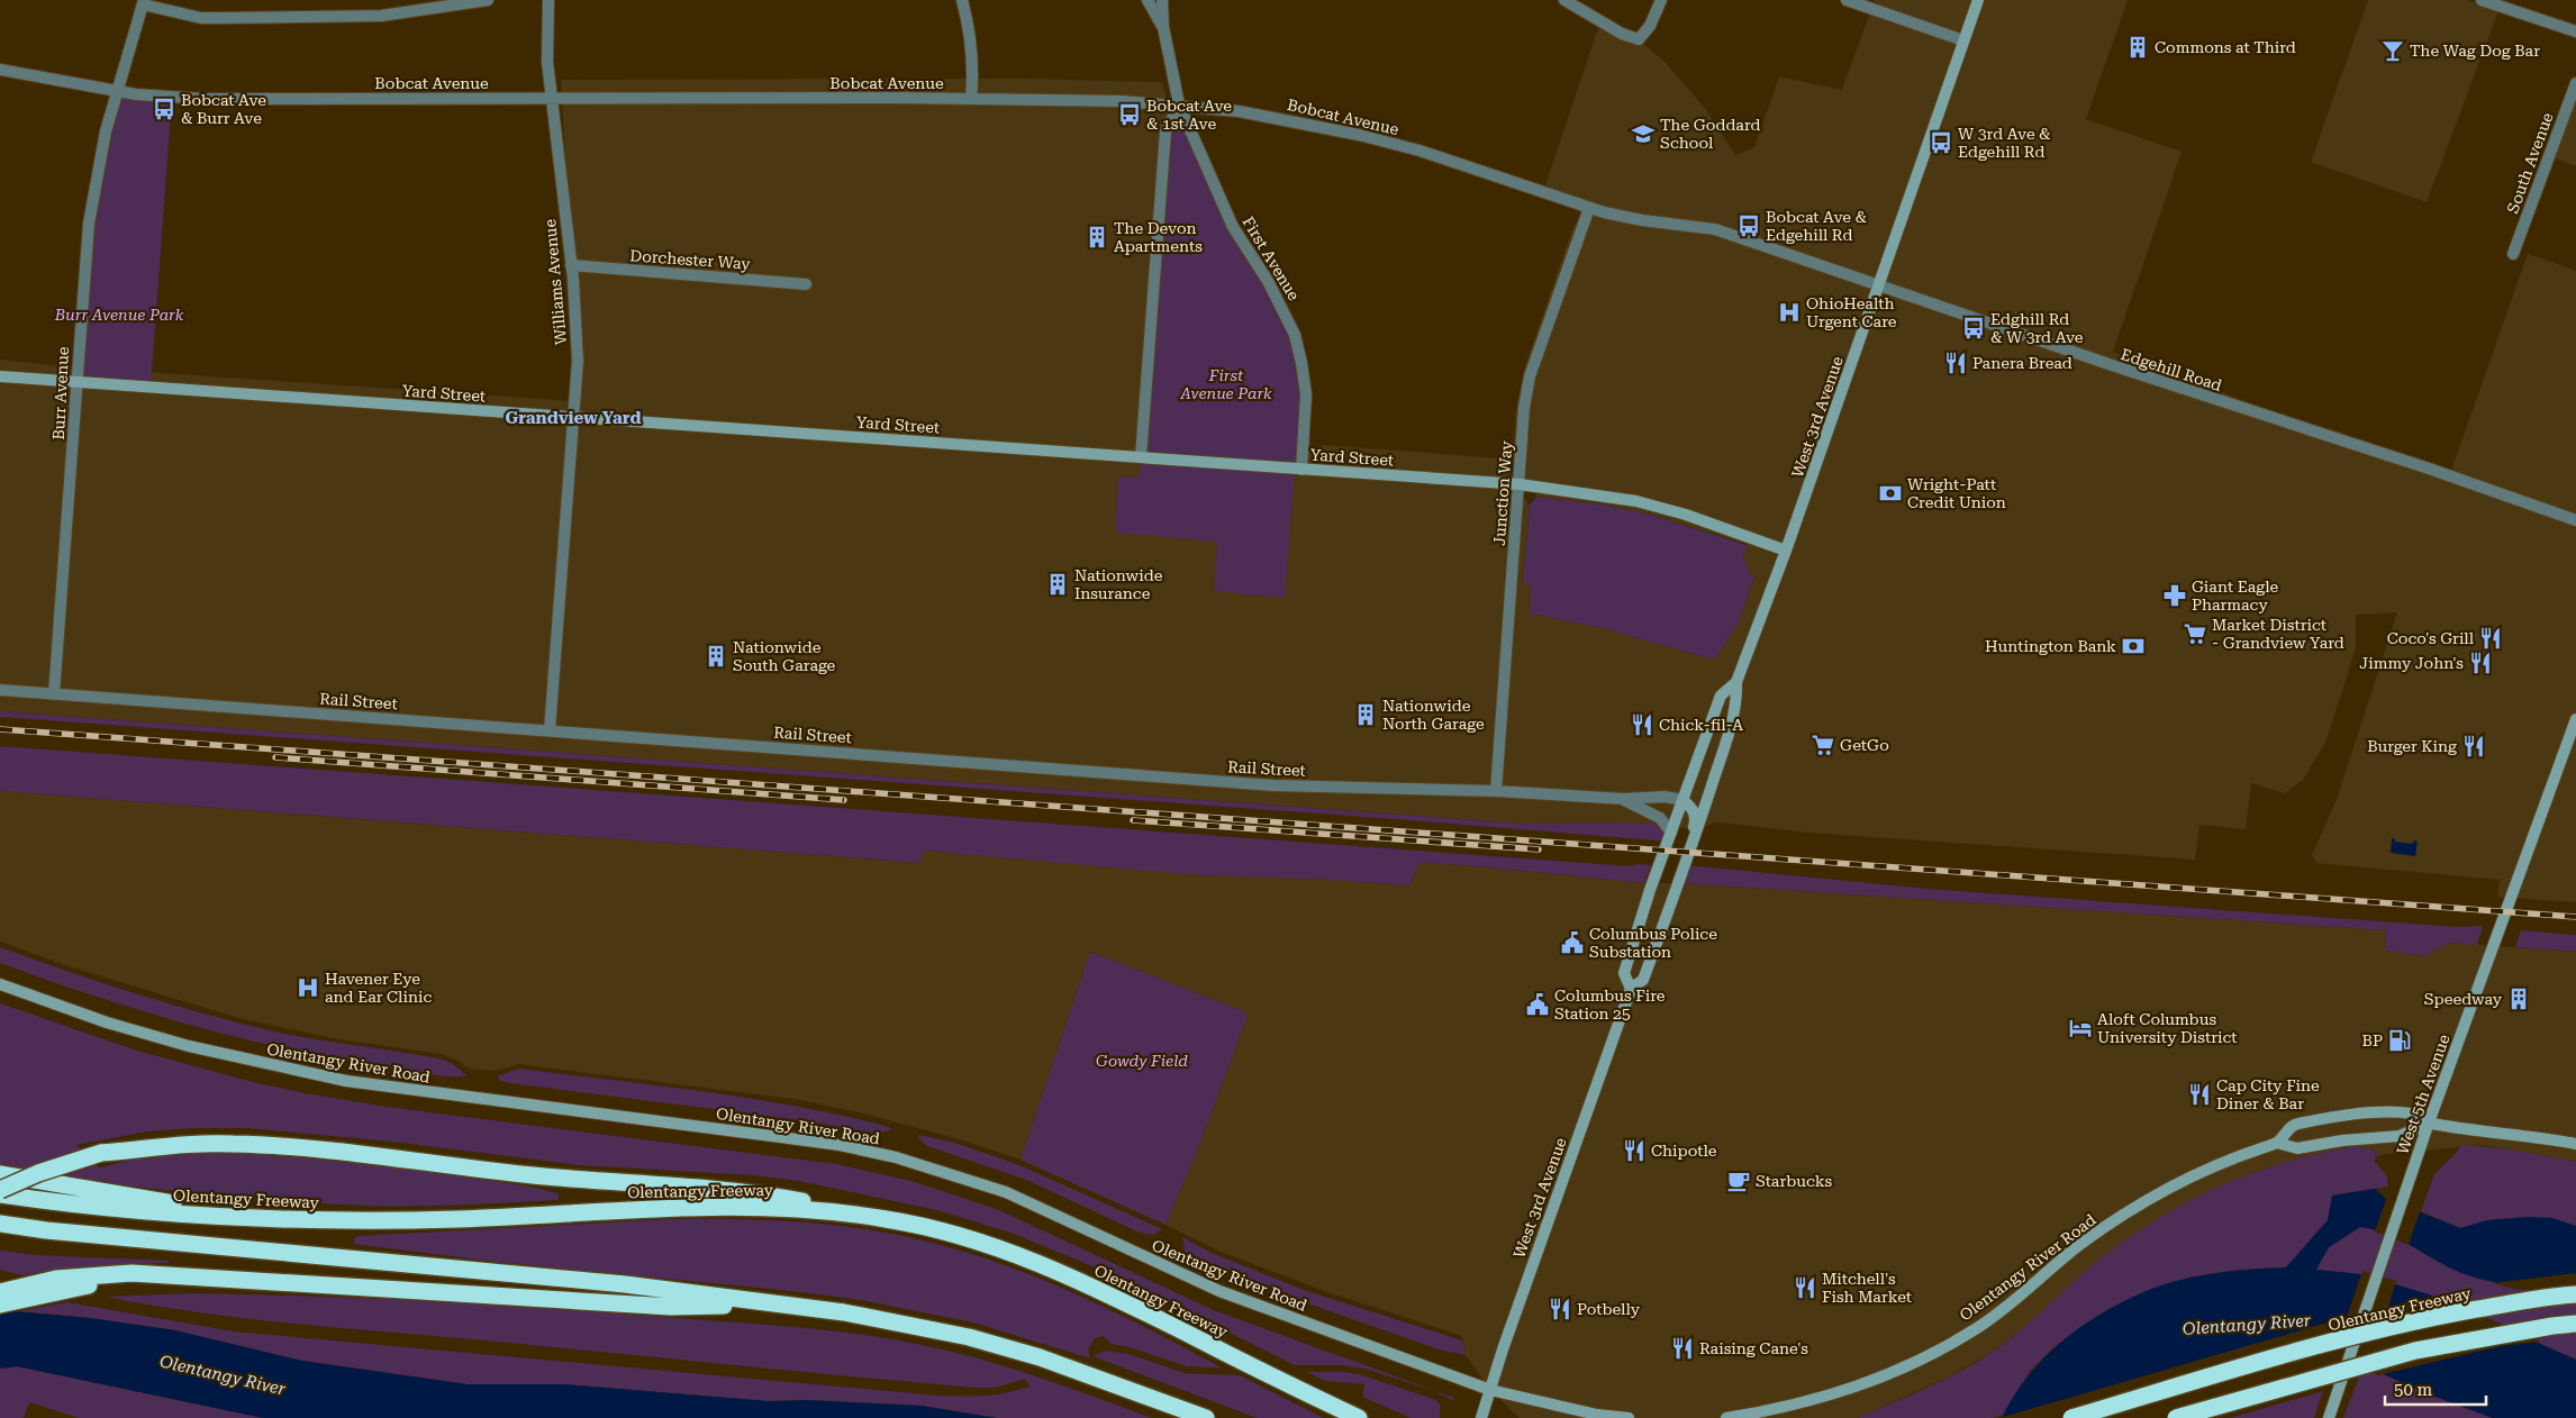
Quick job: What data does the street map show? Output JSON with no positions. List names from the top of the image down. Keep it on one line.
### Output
{"streets":{"highway":["Olentangy Freeway"],"street":["Bobcat Avenue","South Avenue","First Avenue","Dorchester Way","Williams Avenue","Edgehill Road","Burr Avenue","Yard Street","West 3rd Avenue","Junction Way","Rail Street","Olentangy River Road","West 5th Avenue"]},"crossings":[["Bobcat Avenue","First Avenue"],["Bobcat Avenue","Williams Avenue"],["Bobcat Avenue","Edgehill Road"],["Bobcat Avenue","Burr Avenue"],["Bobcat Avenue","Junction Way"],["First Avenue","Yard Street"],["Dorchester Way","Williams Avenue"],["Williams Avenue","Yard Street"],["Williams Avenue","Rail Street"],["Edgehill Road","West 3rd Avenue"],["Burr Avenue","Yard Street"],["Burr Avenue","Rail Street"],["Yard Street","West 3rd Avenue"],["Yard Street","Junction Way"],["West 3rd Avenue","Rail Street"],["West 3rd Avenue","Olentangy River Road"],["Junction Way","Rail Street"],["Olentangy River Road","West 5th Avenue"]],"districts":["Grandview Yard"],"water":["Olentangy River"],"parks":["Burr Avenue Park","First Avenue Park","Gowdy Field"],"places":{"building":["Commons at Third","The Devon Apartments","Nationwide Insurance","Nationwide South Garage","Nationwide North Garage","Speedway"],"bar":["The Wag Dog Bar"],"bus stop":["Bobcat Ave & Burr Ave","Bobcat Ave & 1st Ave","W 3rd Ave & Edgehill Rd","Bobcat Ave & Edgehill Rd","Edghill Rd & W 3rd Ave"],"school or university":["The Goddard School"],"hospital":["OhioHealth Urgent Care","Havener Eye and Ear Clinic"],"restaurant":["Panera Bread","Coco's Grill","Jimmy John's","Chick-fil-A","Burger King","Cap City Fine Diner & Bar","Chipotle","Mitchell's Fish Market","Potbelly","Raising Cane's"],"bank":["Wright-Patt Credit Union","Huntington Bank"],"pharmacy":["Giant Eagle Pharmacy"],"supermarket":["Market District - Grandview Yard","GetGo"],"public building":["Columbus Police Substation","Columbus Fire Station 25"],"hotel":["Aloft Columbus University District"],"fuel station":["BP"],"cafe":["Starbucks"]},"scale_bar":"50 m"}
